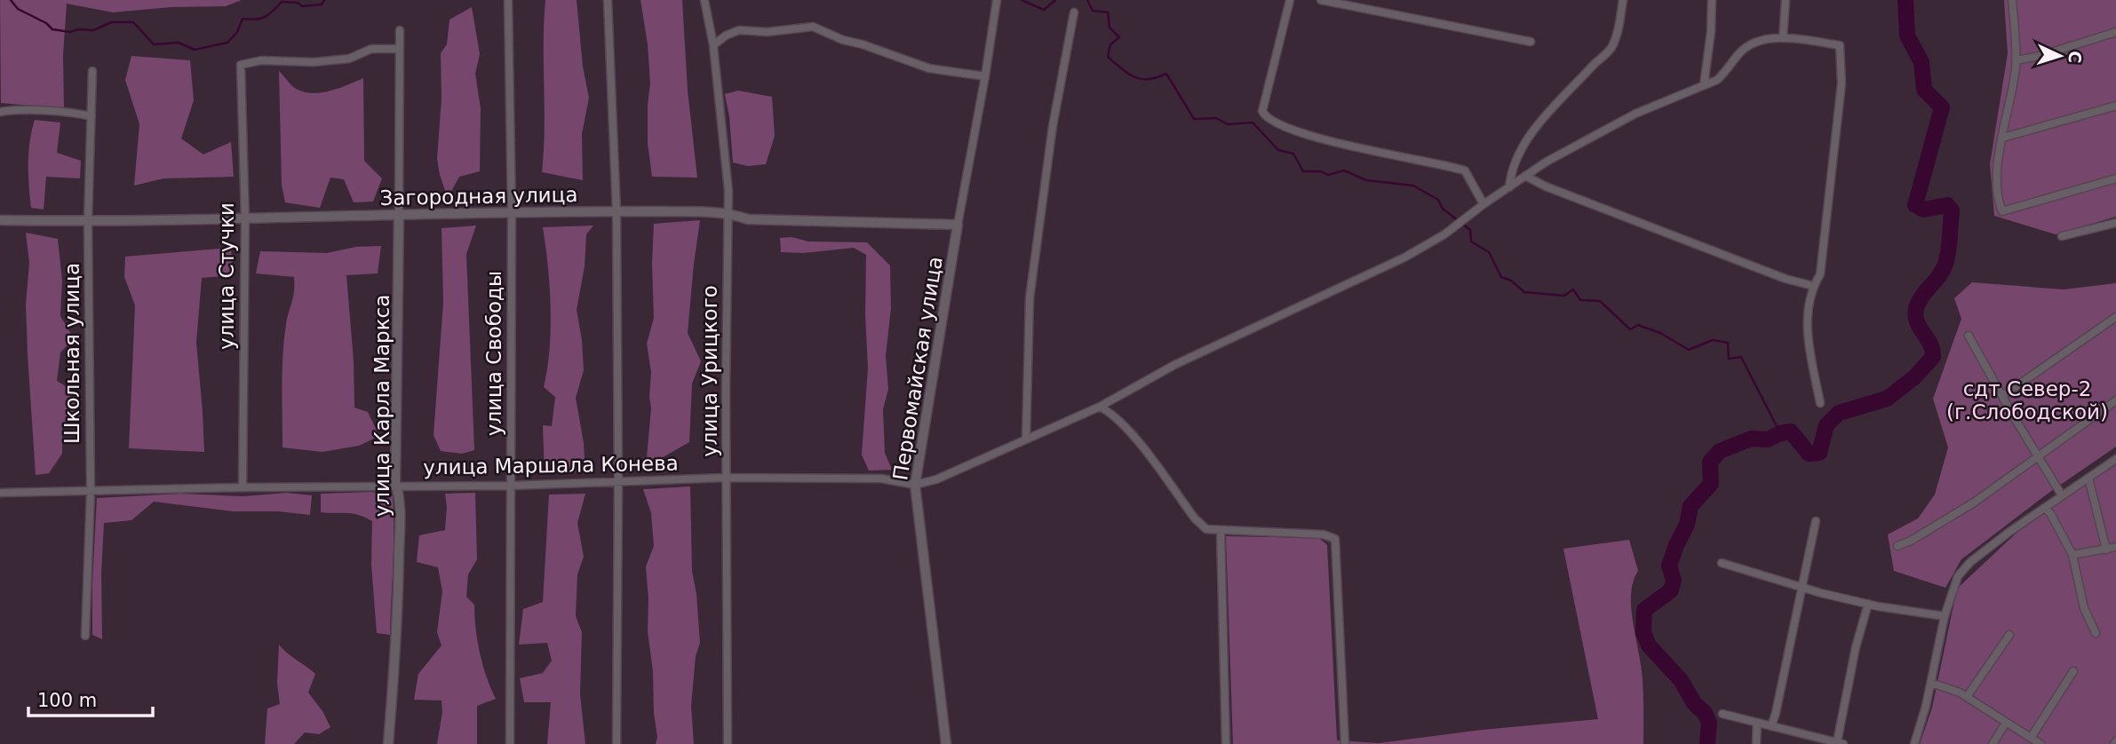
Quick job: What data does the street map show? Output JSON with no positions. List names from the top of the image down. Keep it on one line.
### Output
{"streets":{"street":["Загородная улица","улица Стучки","Школьная улица","улица Свободы","Первомайская улица","улица Урицкого","улица Карла Маркса","улица Маршала Конева"]},"crossings":[["Загородная улица","улица Стучки"],["Загородная улица","Школьная улица"],["Загородная улица","улица Свободы"],["Загородная улица","Первомайская улица"],["Загородная улица","улица Урицкого"],["Загородная улица","улица Карла Маркса"],["улица Стучки","улица Карла Маркса"],["улица Стучки","улица Маршала Конева"],["Школьная улица","улица Маршала Конева"],["улица Свободы","улица Маршала Конева"],["Первомайская улица","улица Маршала Конева"],["улица Урицкого","улица Маршала Конева"],["улица Карла Маркса","улица Маршала Конева"]],"parks":["сдт Север-2 (г.Слободской)"],"scale_bar":"100 m","north":"right"}
